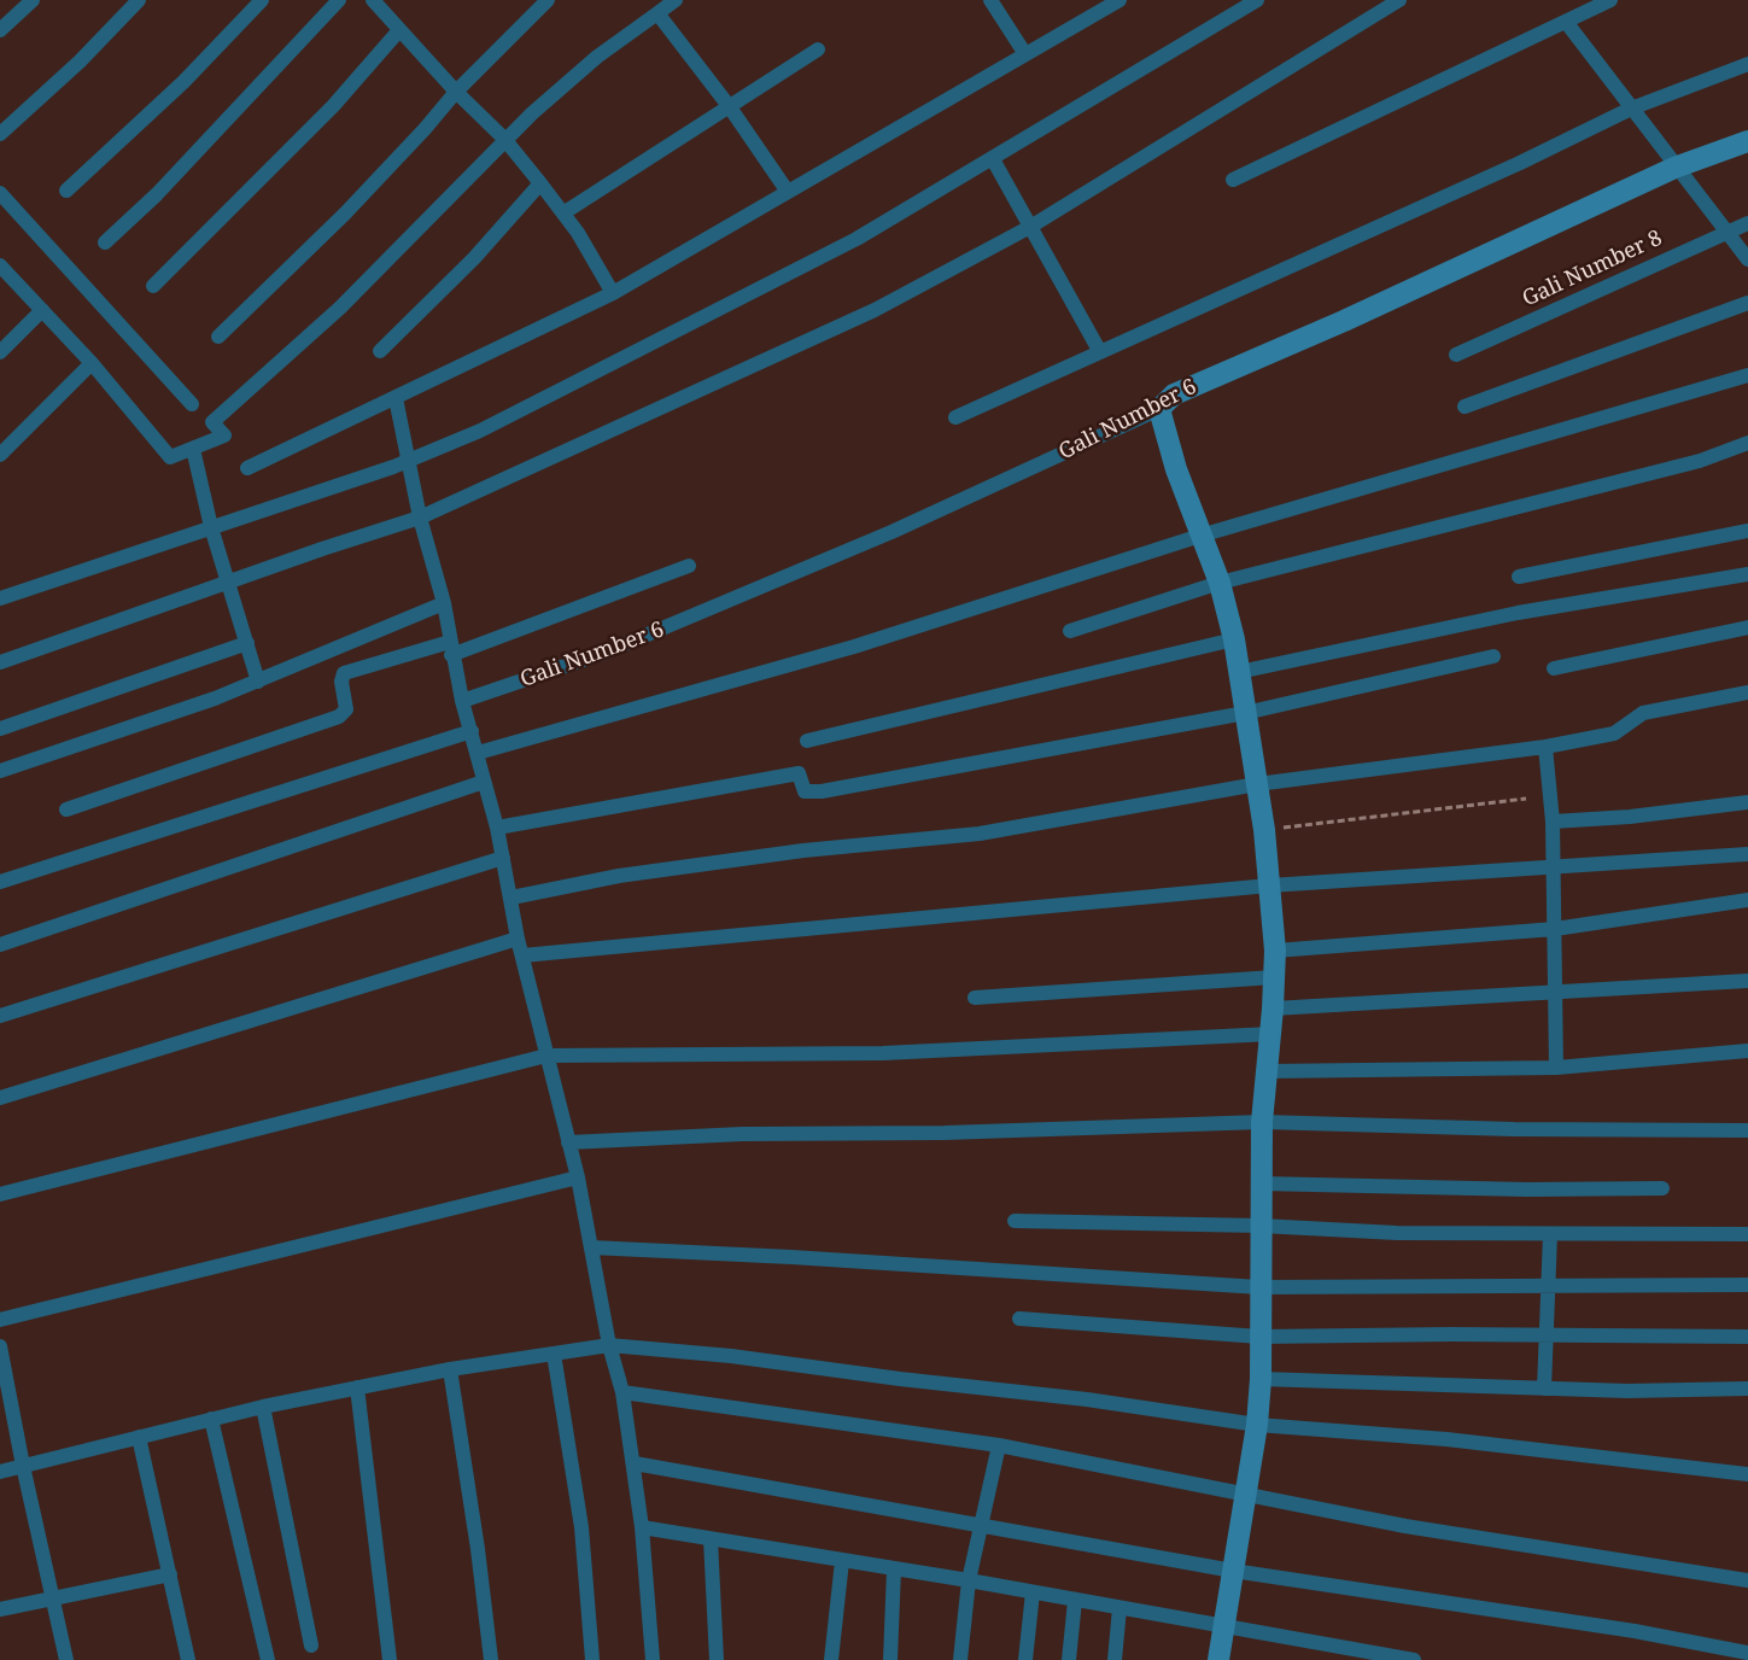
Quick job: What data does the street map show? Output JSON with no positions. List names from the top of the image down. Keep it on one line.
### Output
{"streets":{"street":["Gali Number 8","Gali Number 6"]}}
